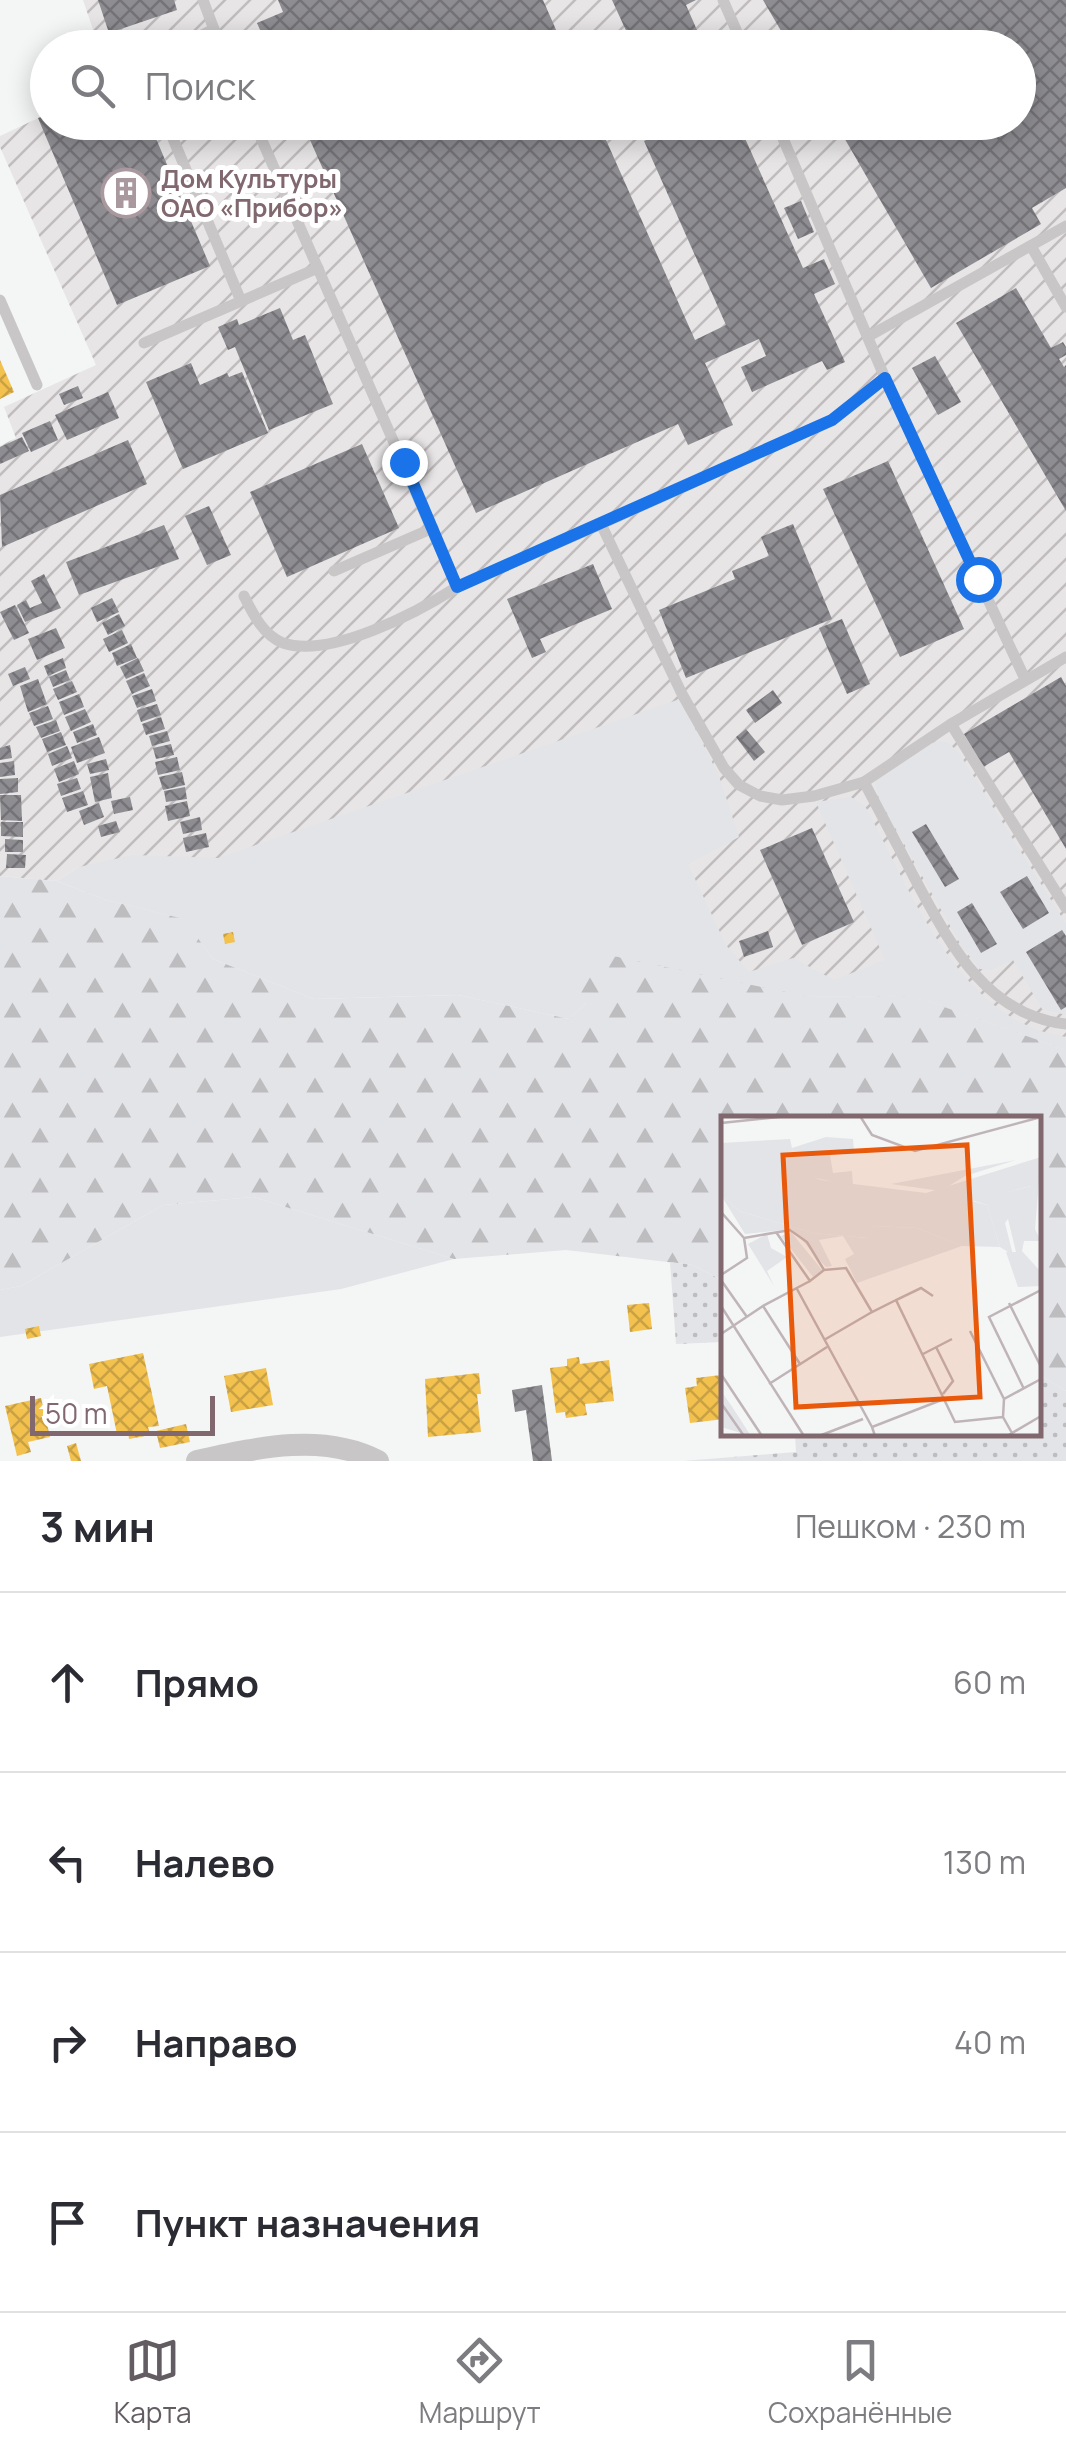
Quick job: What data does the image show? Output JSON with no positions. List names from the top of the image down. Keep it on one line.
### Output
{"places":{"building":["Дом Культуры ОАО «Прибор»"]},"scale_bar":"50 m","page":{"search":"Поиск","scale":"50 m","heading":["3 мин","Пешком · 230 m"],"list":[["Прямо","60 m"],["Налево","130 m"],["Направо","40 m"],"Пункт назначения"],"nav":["Карта","Маршрут","Сохранённые"]}}
